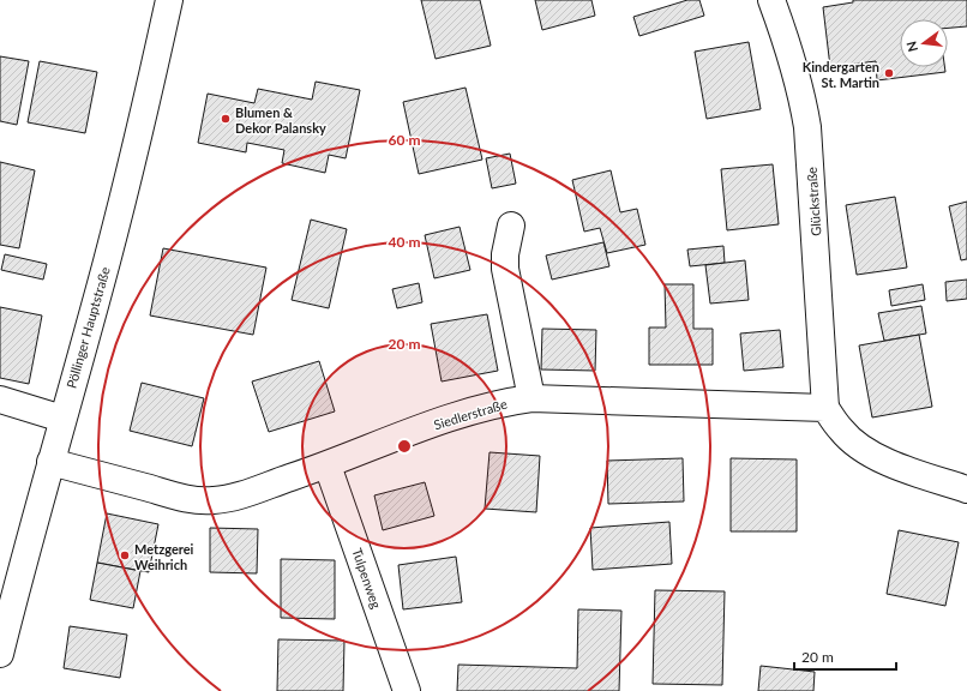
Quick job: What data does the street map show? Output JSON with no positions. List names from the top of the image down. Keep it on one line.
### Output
{"streets":{"street":["Glückstraße","Pöllinger Hauptstraße","Siedlerstraße","Tulpenweg"]},"crossings":[["Glückstraße","Siedlerstraße"],["Pöllinger Hauptstraße","Siedlerstraße"],["Siedlerstraße","Tulpenweg"]],"places":["Kindergarten St. Martin","Blumen & Dekor Palansky","Metzgerei Weihrich"],"scale_bar":"20 m","north":"left","rings":["60 m","40 m","20 m"]}
